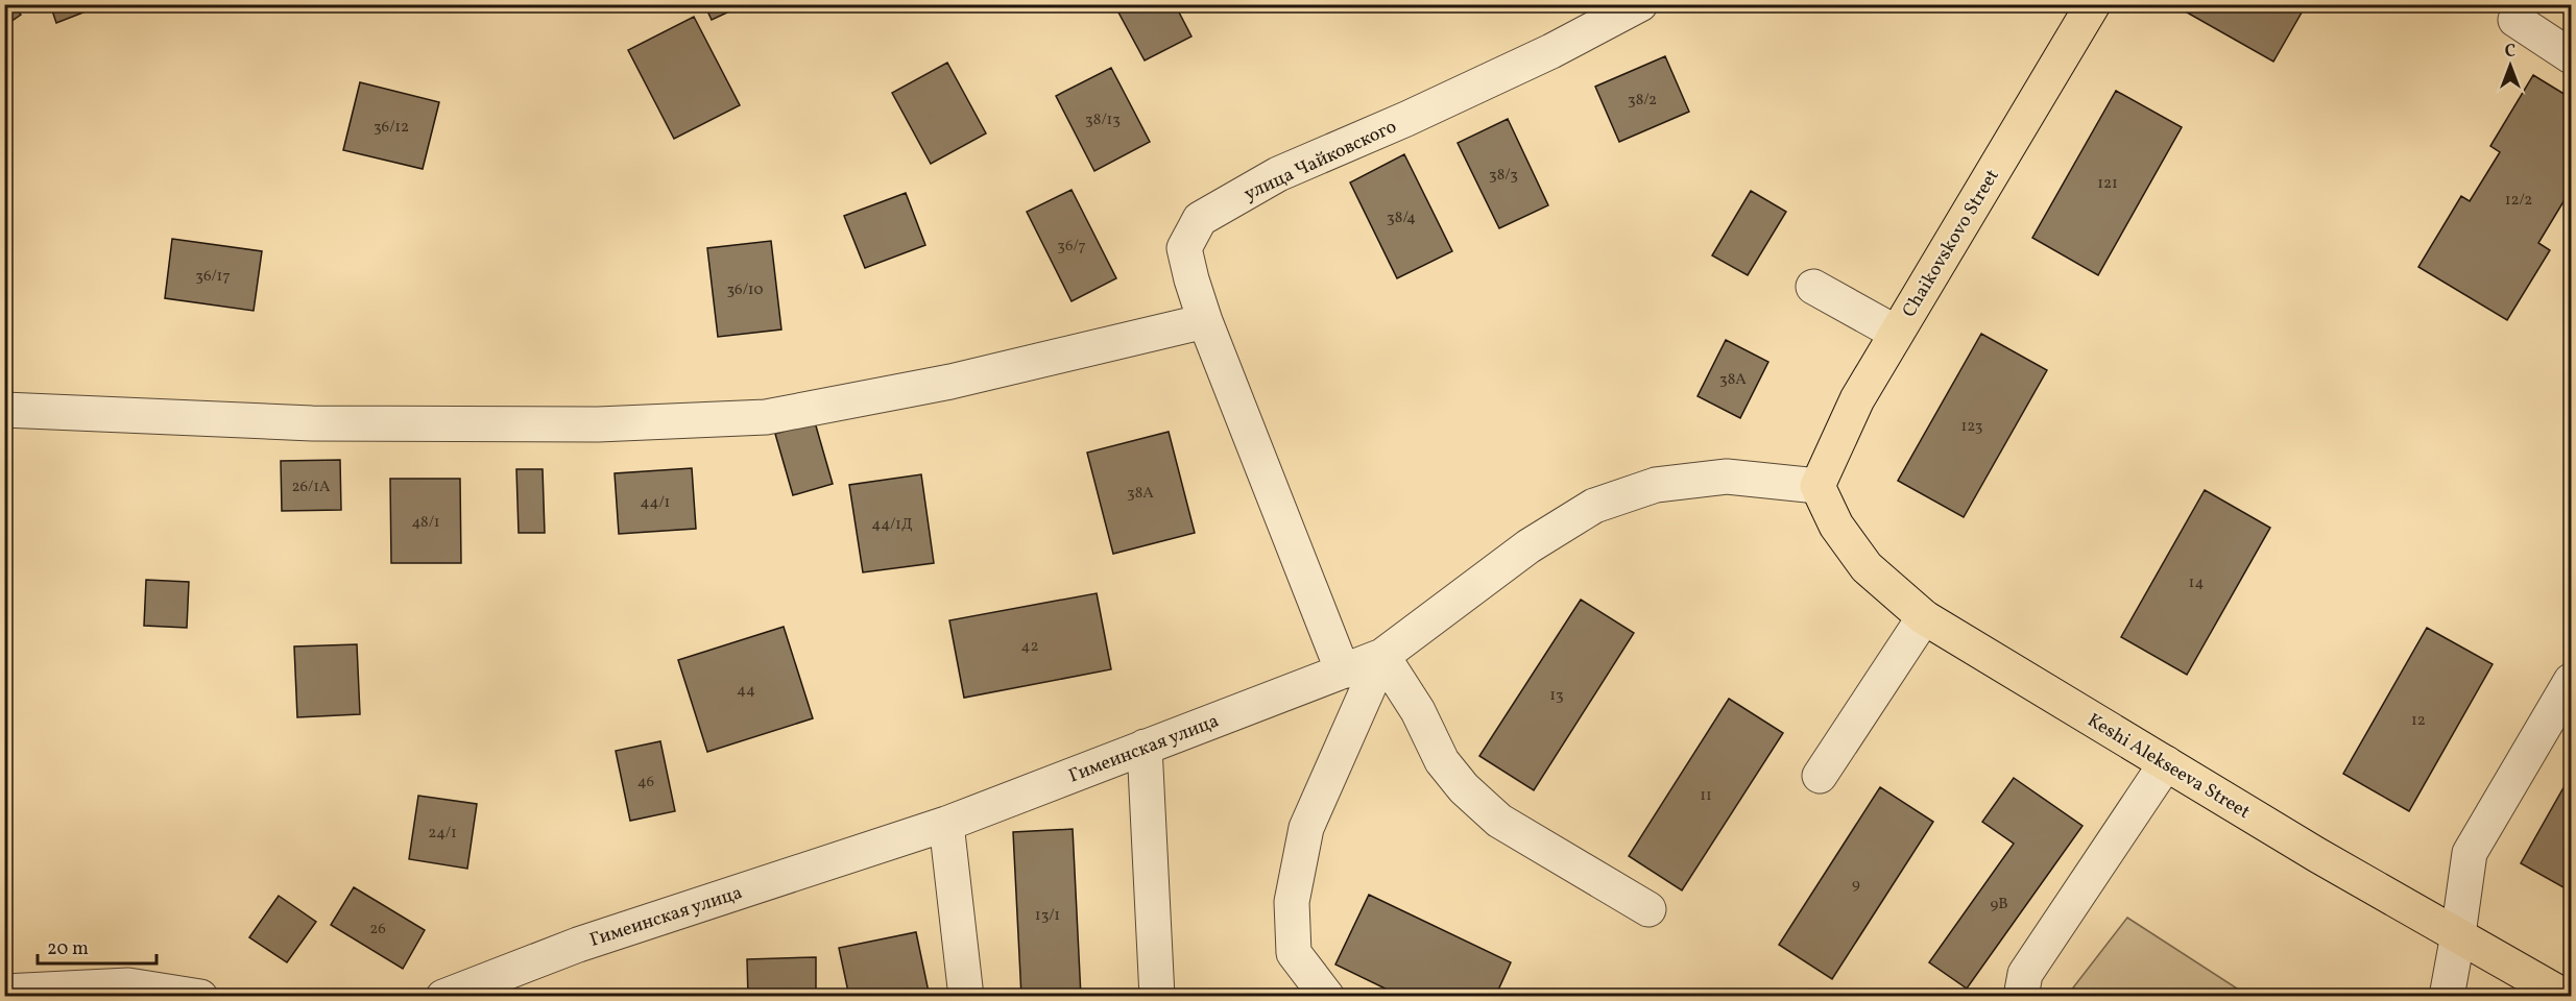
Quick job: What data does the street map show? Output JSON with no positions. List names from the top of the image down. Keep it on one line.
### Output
{"streets":{"main road":["Chaikovskovo Street","Keshi Alekseeva Street"],"street":["улица Чайковского","Гимеинская улица"]},"crossings":[["улица Чайковского","Гимеинская улица"],["Chaikovskovo Street","Гимеинская улица"],["Chaikovskovo Street","Keshi Alekseeva Street"],["Гимеинская улица","Keshi Alekseeva Street"]],"house_numbers":["38/2","38/13","36/12","38/3","121","12/2","38/4","36/7","36/17","36/10","38А","123","26/1А","38А","44/1","48/1","44/1Д","14","42","44","13","12","46","11","24/1","9","9В","13/1","26"],"scale_bar":"20 m","north":"top"}
